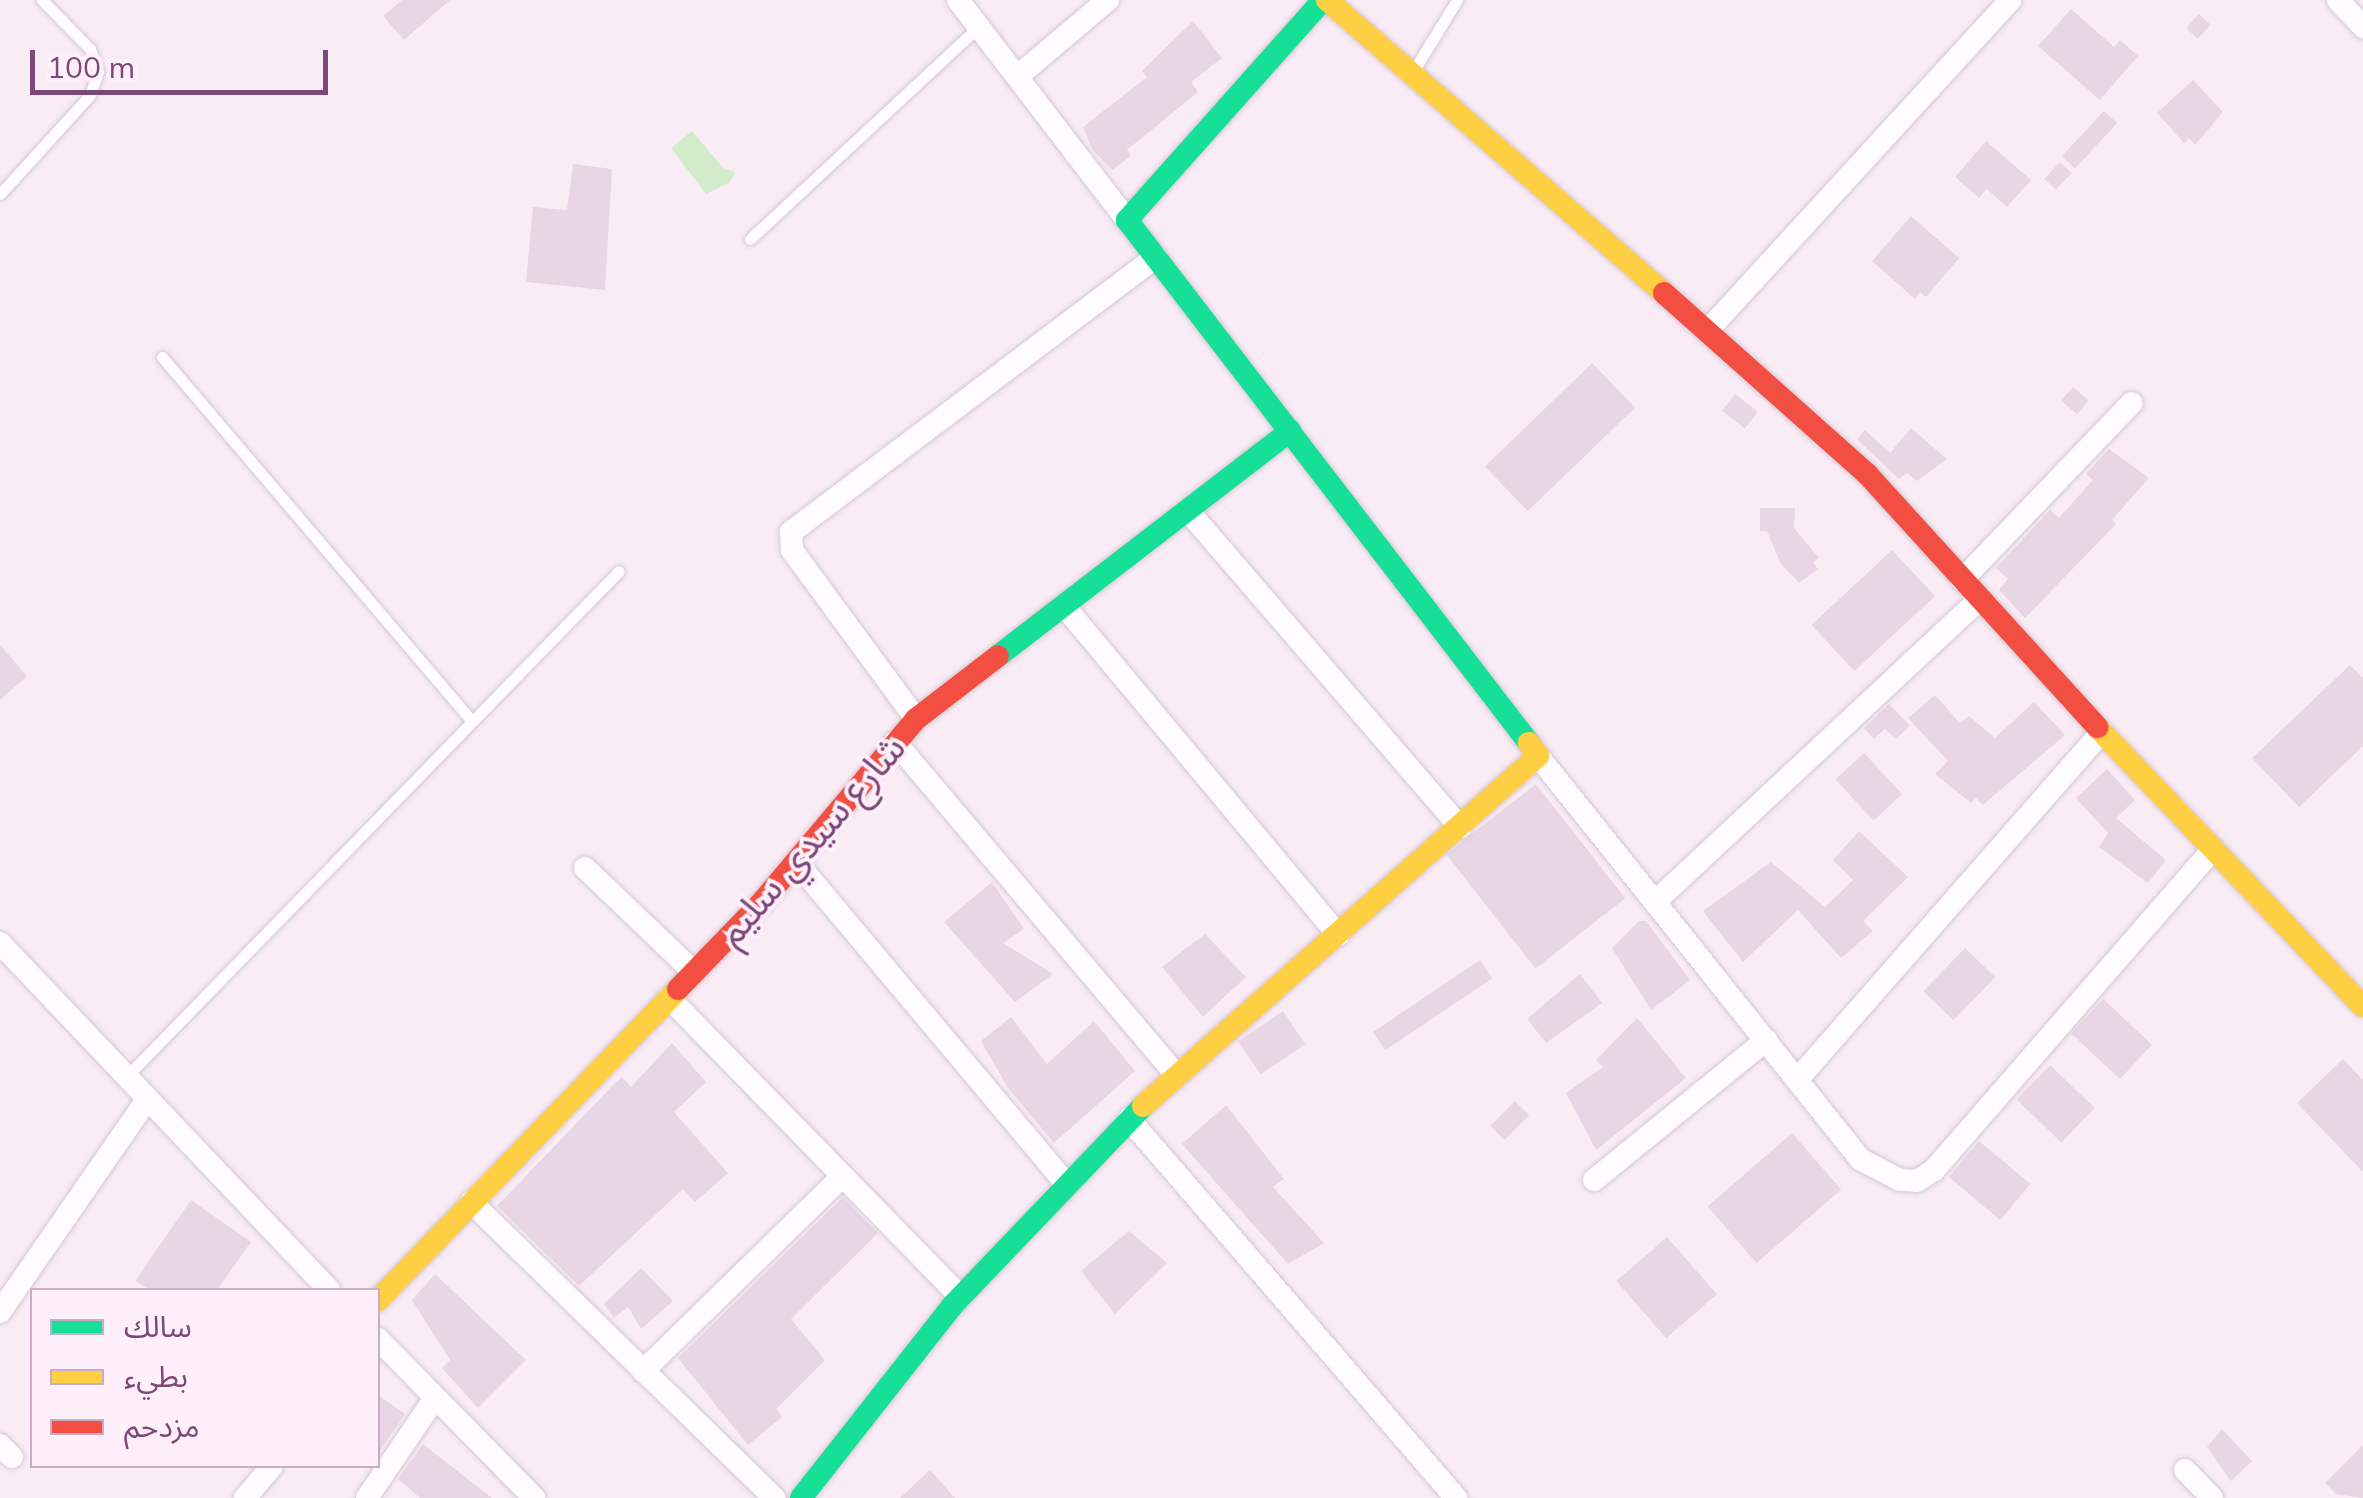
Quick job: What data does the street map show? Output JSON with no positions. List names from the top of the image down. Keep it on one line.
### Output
{"streets":{"street":["شارع سيدي سليم"]},"legend":["سالك","بطيء","مزدحم"],"scale_bar":"100 m"}
